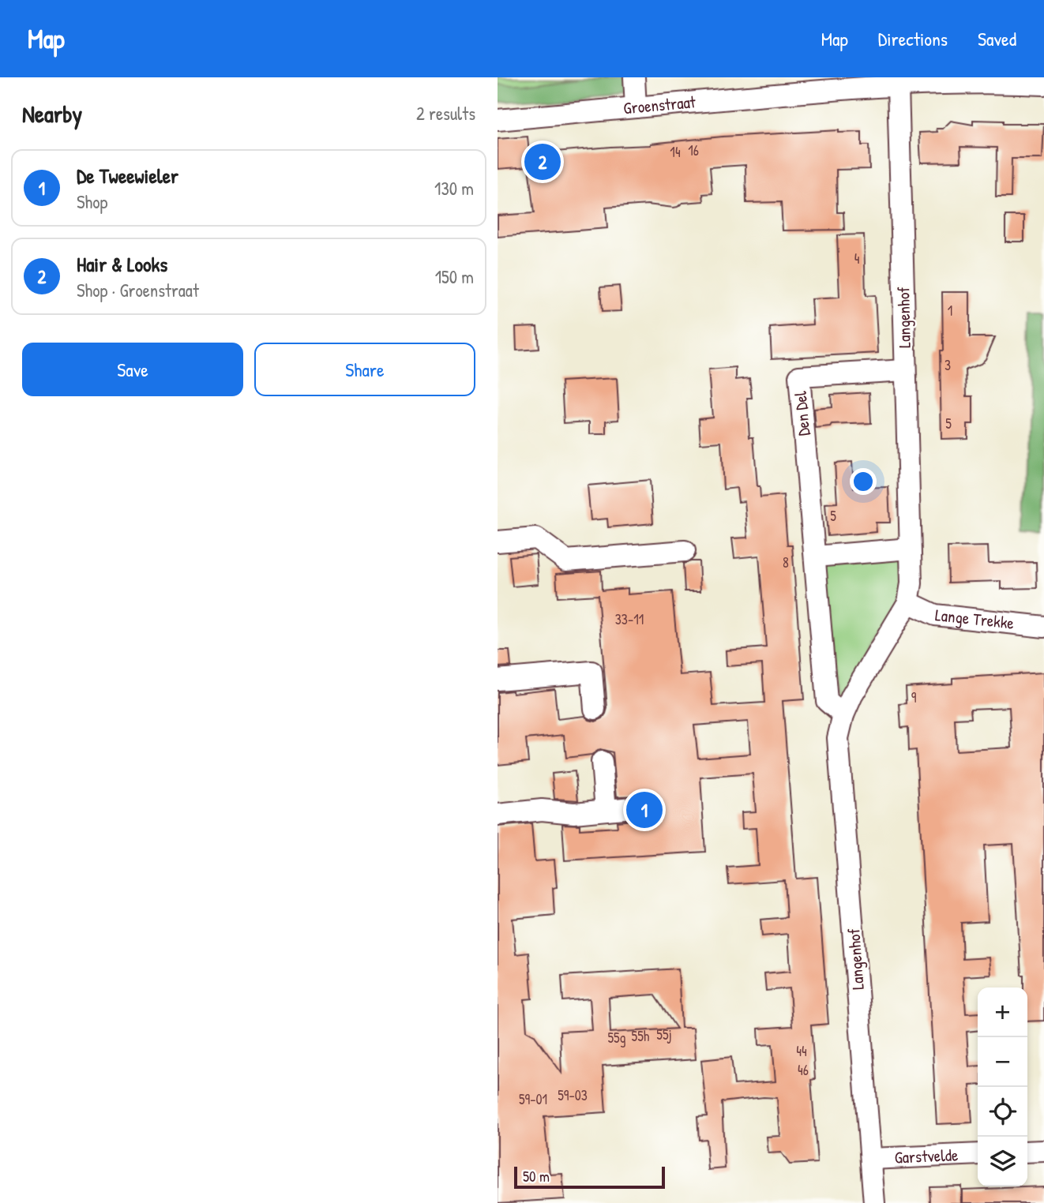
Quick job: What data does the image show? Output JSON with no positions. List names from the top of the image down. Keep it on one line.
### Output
{"streets":{"street":["Groenstraat","Langenhof","Den Del","Lange Trekke","Garstvelde"]},"crossings":[["Groenstraat","Langenhof"],["Langenhof","Den Del"],["Langenhof","Lange Trekke"],["Langenhof","Garstvelde"]],"house_numbers":["16","14","4","1","3","5","5","8","33-11","9","55j","55h","55g","44","46","59-03","59-01"],"scale_bar":"50 m","page":{"header":"Map","nav":["Map","Directions","Saved"],"heading":["Nearby","2 results"],"pins":["2","1"],"list":[{"mark":"1","name":"De Tweewieler","note":"Shop","value":"130 m"},{"mark":"2","name":"Hair & Looks","note":"Shop · Groenstraat","value":"150 m"}],"buttons":["Save","Share"],"map_buttons":["+","−"],"scale":"50 m"}}
